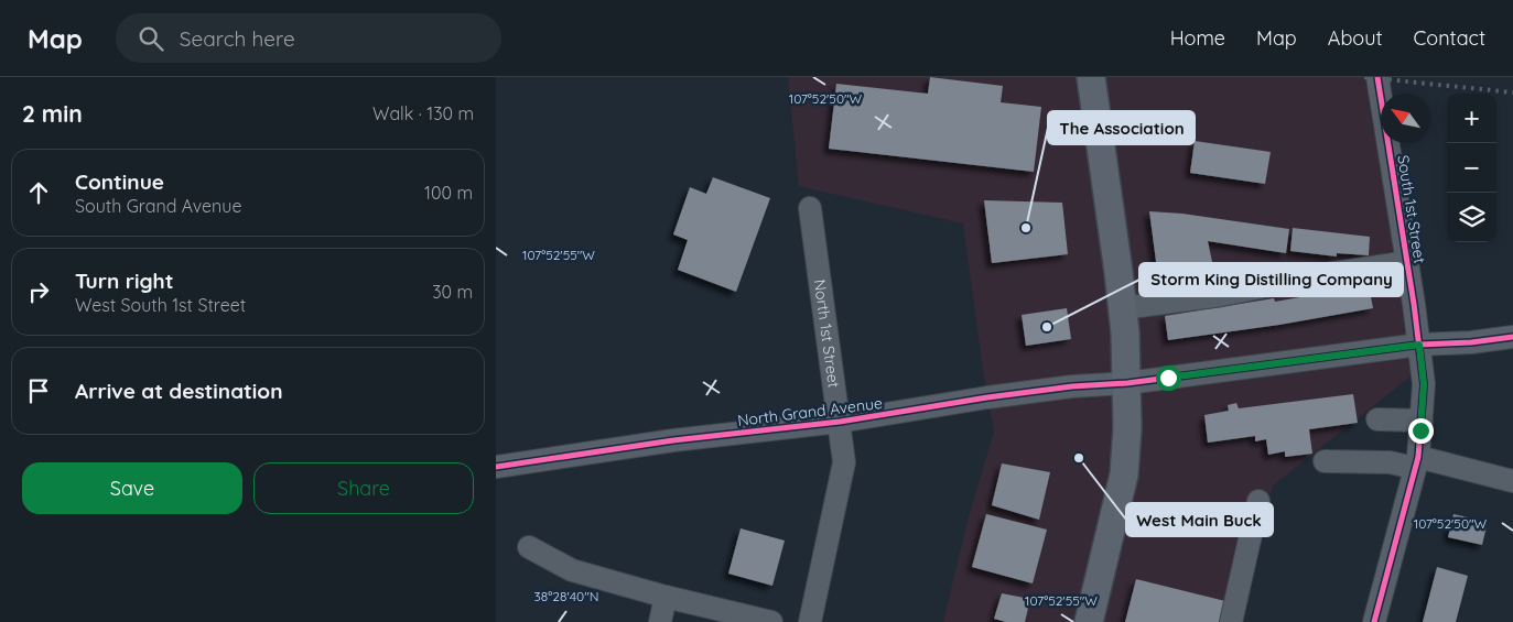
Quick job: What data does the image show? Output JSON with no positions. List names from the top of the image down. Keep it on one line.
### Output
{"streets":{"street":["South 1st Street","North 1st Street","North Grand Avenue"]},"crossings":[["South 1st Street","North Grand Avenue"],["North 1st Street","North Grand Avenue"]],"places":["The Association","Storm King Distilling Company","West Main Buck"],"north":"top left","page":{"header":"Map","search":"Search here","nav":["Home","Map","About","Contact"],"heading":["2 min","Walk · 130 m"],"map_buttons":["+","−"],"list":[["Continue","South Grand Avenue","100 m"],["Turn right","West South 1st Street","30 m"],"Arrive at destination"],"buttons":["Save","Share"]},"coordinates":["107°52'50\"W","107°52'55\"W","38°28'40\"N"]}
